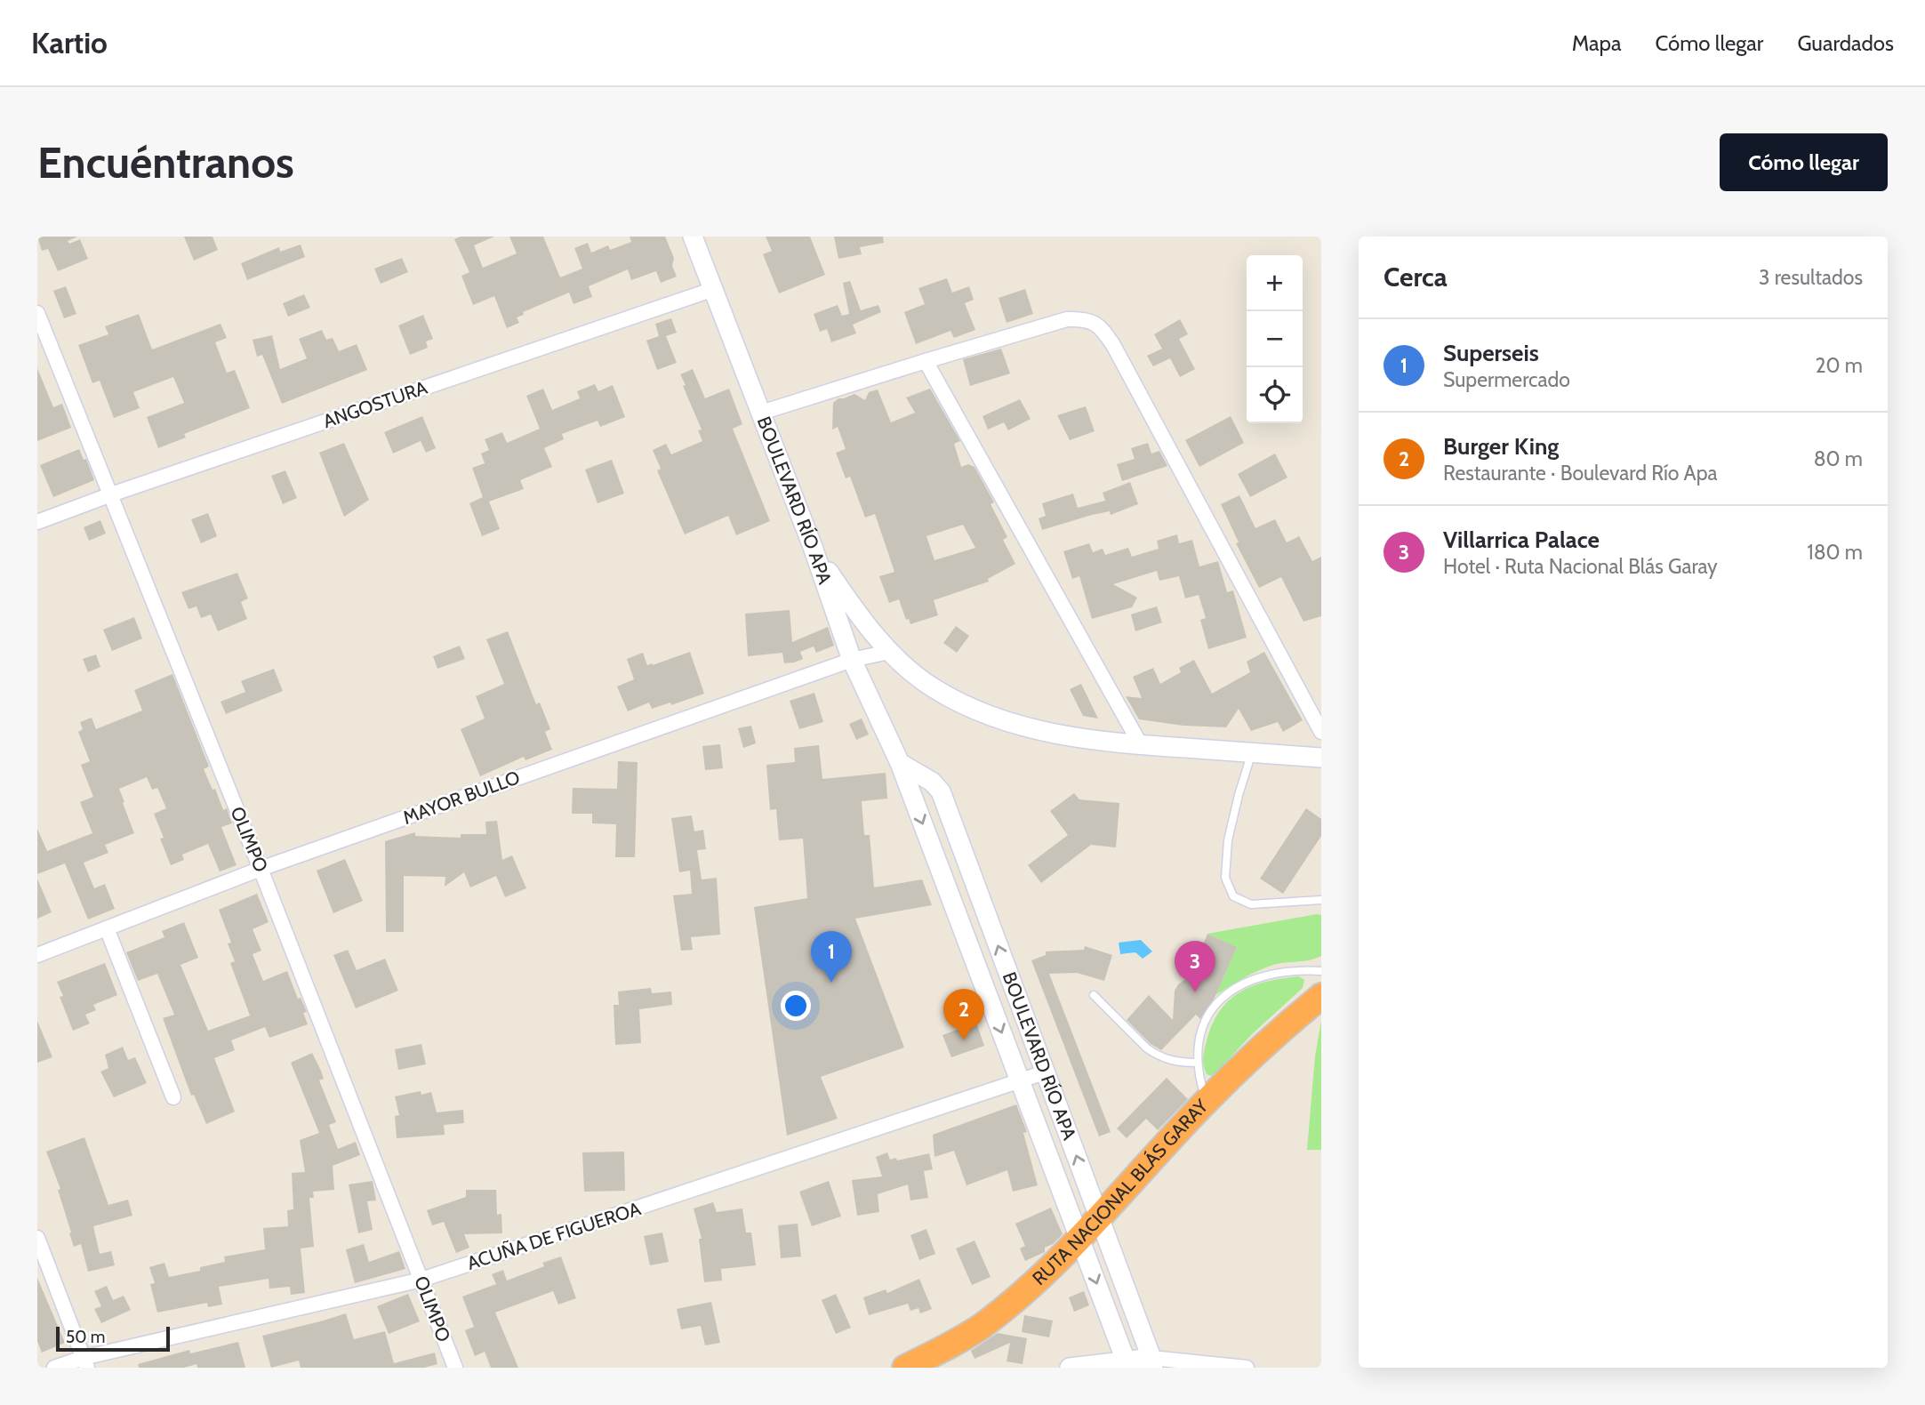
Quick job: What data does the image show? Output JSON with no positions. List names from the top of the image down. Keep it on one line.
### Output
{"streets":{"highway":["RUTA NACIONAL BLÁS GARAY"],"main road":["BOULEVARD RÍO APA"],"street":["ANGOSTURA","MAYOR BULLO","OLIMPO","ACUÑA DE FIGUEROA"]},"crossings":[["ANGOSTURA","BOULEVARD RÍO APA"],["ANGOSTURA","OLIMPO"],["BOULEVARD RÍO APA","MAYOR BULLO"],["BOULEVARD RÍO APA","RUTA NACIONAL BLÁS GARAY"],["BOULEVARD RÍO APA","ACUÑA DE FIGUEROA"],["MAYOR BULLO","OLIMPO"],["OLIMPO","ACUÑA DE FIGUEROA"]],"scale_bar":"50 m","page":{"header":"Kartio","nav":["Mapa","Cómo llegar","Guardados"],"buttons":"Cómo llegar","title":"Encuéntranos","heading":["Cerca","3 resultados"],"map_buttons":["+","−"],"list":[{"mark":"1","name":"Superseis","note":"Supermercado","value":"20 m"},{"mark":"2","name":"Burger King","note":"Restaurante · Boulevard Río Apa","value":"80 m"},{"mark":"3","name":"Villarrica Palace","note":"Hotel · Ruta Nacional Blás Garay","value":"180 m"}],"pins":["1","3","2"],"scale":"50 m"}}
